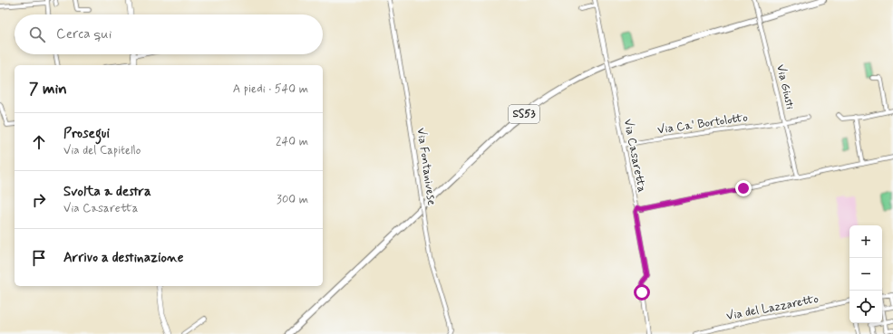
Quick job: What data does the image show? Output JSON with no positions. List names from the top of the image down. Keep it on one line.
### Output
{"streets":{"highway":["SS53"],"street":["Via Giusti","Via Ca' Bortolotto","Via Casaretta","Via Fontanivese","Via del Lazzaretto"]},"crossings":[["Via Giusti","Via Ca' Bortolotto"],["Via Giusti","Via Casaretta"],["Via Ca' Bortolotto","Via Casaretta"]],"page":{"search":"Cerca qui","heading":["7 min","A piedi · 540 m"],"list":[["Prosegui","Via del Capitello","240 m"],["Svolta a destra","Via Casaretta","300 m"],"Arrivo a destinazione"],"map_buttons":["+","−"]}}
